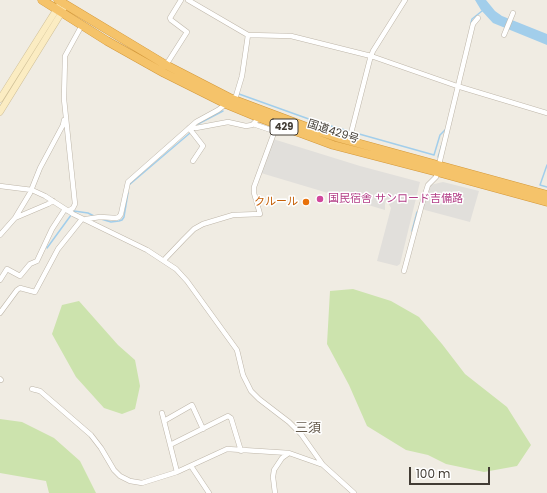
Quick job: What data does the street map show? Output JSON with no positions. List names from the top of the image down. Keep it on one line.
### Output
{"streets":{"highway":["429","国道429号"]},"districts":["三須"],"places":["国民宿舎 サンロード吉備路","クルール"],"scale_bar":"100 m"}
